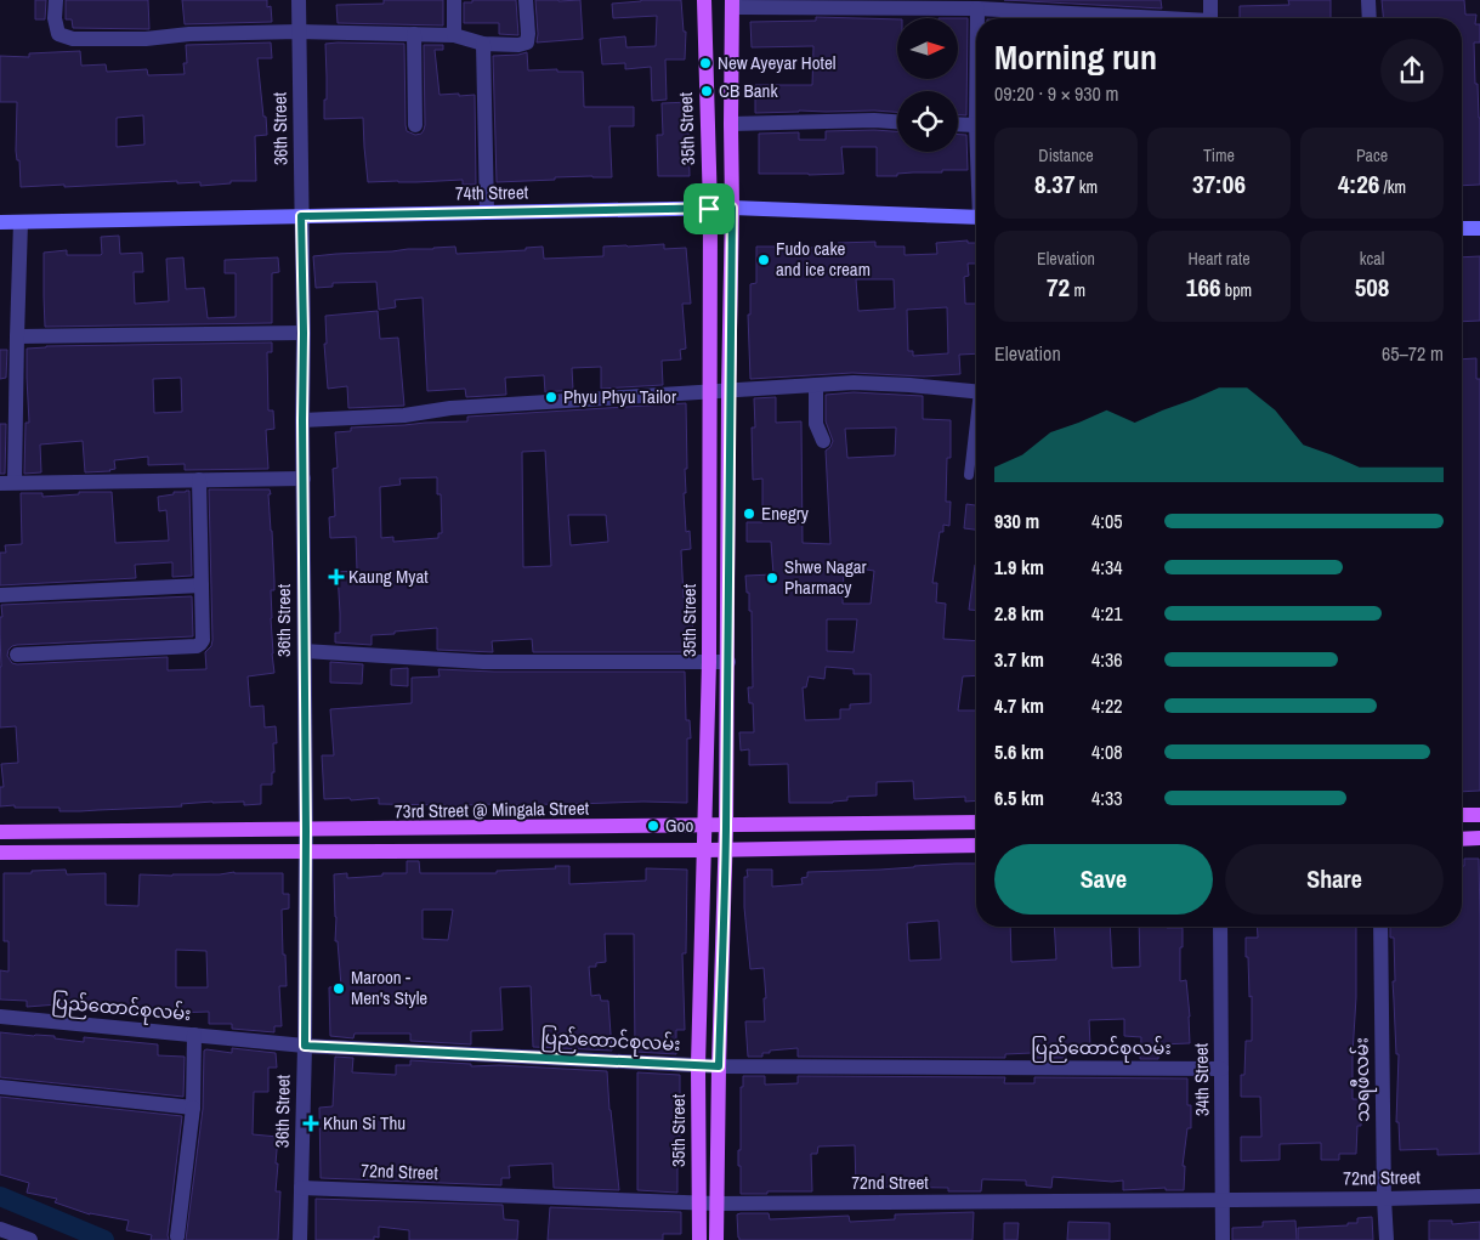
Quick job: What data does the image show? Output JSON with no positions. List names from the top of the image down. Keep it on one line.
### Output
{"streets":{"main road":["35th Street","73rd Street @ Mingala Street"],"street":["36th Street","74th Street","ပြည်ထောင်စုလမ်း","34th Street","သရဖီလမ်း","72nd Street"]},"crossings":[["36th Street","74th Street"],["36th Street","73rd Street @ Mingala Street"],["36th Street","ပြည်ထောင်စုလမ်း"],["36th Street","72nd Street"],["35th Street","74th Street"],["35th Street","73rd Street @ Mingala Street"],["35th Street","ပြည်ထောင်စုလမ်း"],["35th Street","72nd Street"],["ပြည်ထောင်စုလမ်း","34th Street"],["34th Street","72nd Street"],["သရဖီလမ်း","72nd Street"]],"places":{"other":["New Ayeyar Hotel","CB Bank","Fudo cake and ice cream","Phyu Phyu Tailor","Enegry","Shwe Nagar Pharmacy","Goo","Maroon - Men's Style"],"health":["Kaung Myat","Khun Si Thu"]},"north":"right","page":{"heading":["Morning run","09:20 · 9 × 930 m"],"stats":[["Distance","8.37 km"],["Time","37:06"],["Pace","4:26 /km"],["Elevation","72 m"],["Heart rate","166 bpm"],["kcal","508"]],"chart":["Elevation","65–72 m"],"list":[{"name":"930 m","note":"4:05"},{"name":"1.9 km","note":"4:34"},{"name":"2.8 km","note":"4:21"},{"name":"3.7 km","note":"4:36"},{"name":"4.7 km","note":"4:22"},{"name":"5.6 km","note":"4:08"},{"name":"6.5 km","note":"4:33"}],"buttons":["Save","Share"]}}
